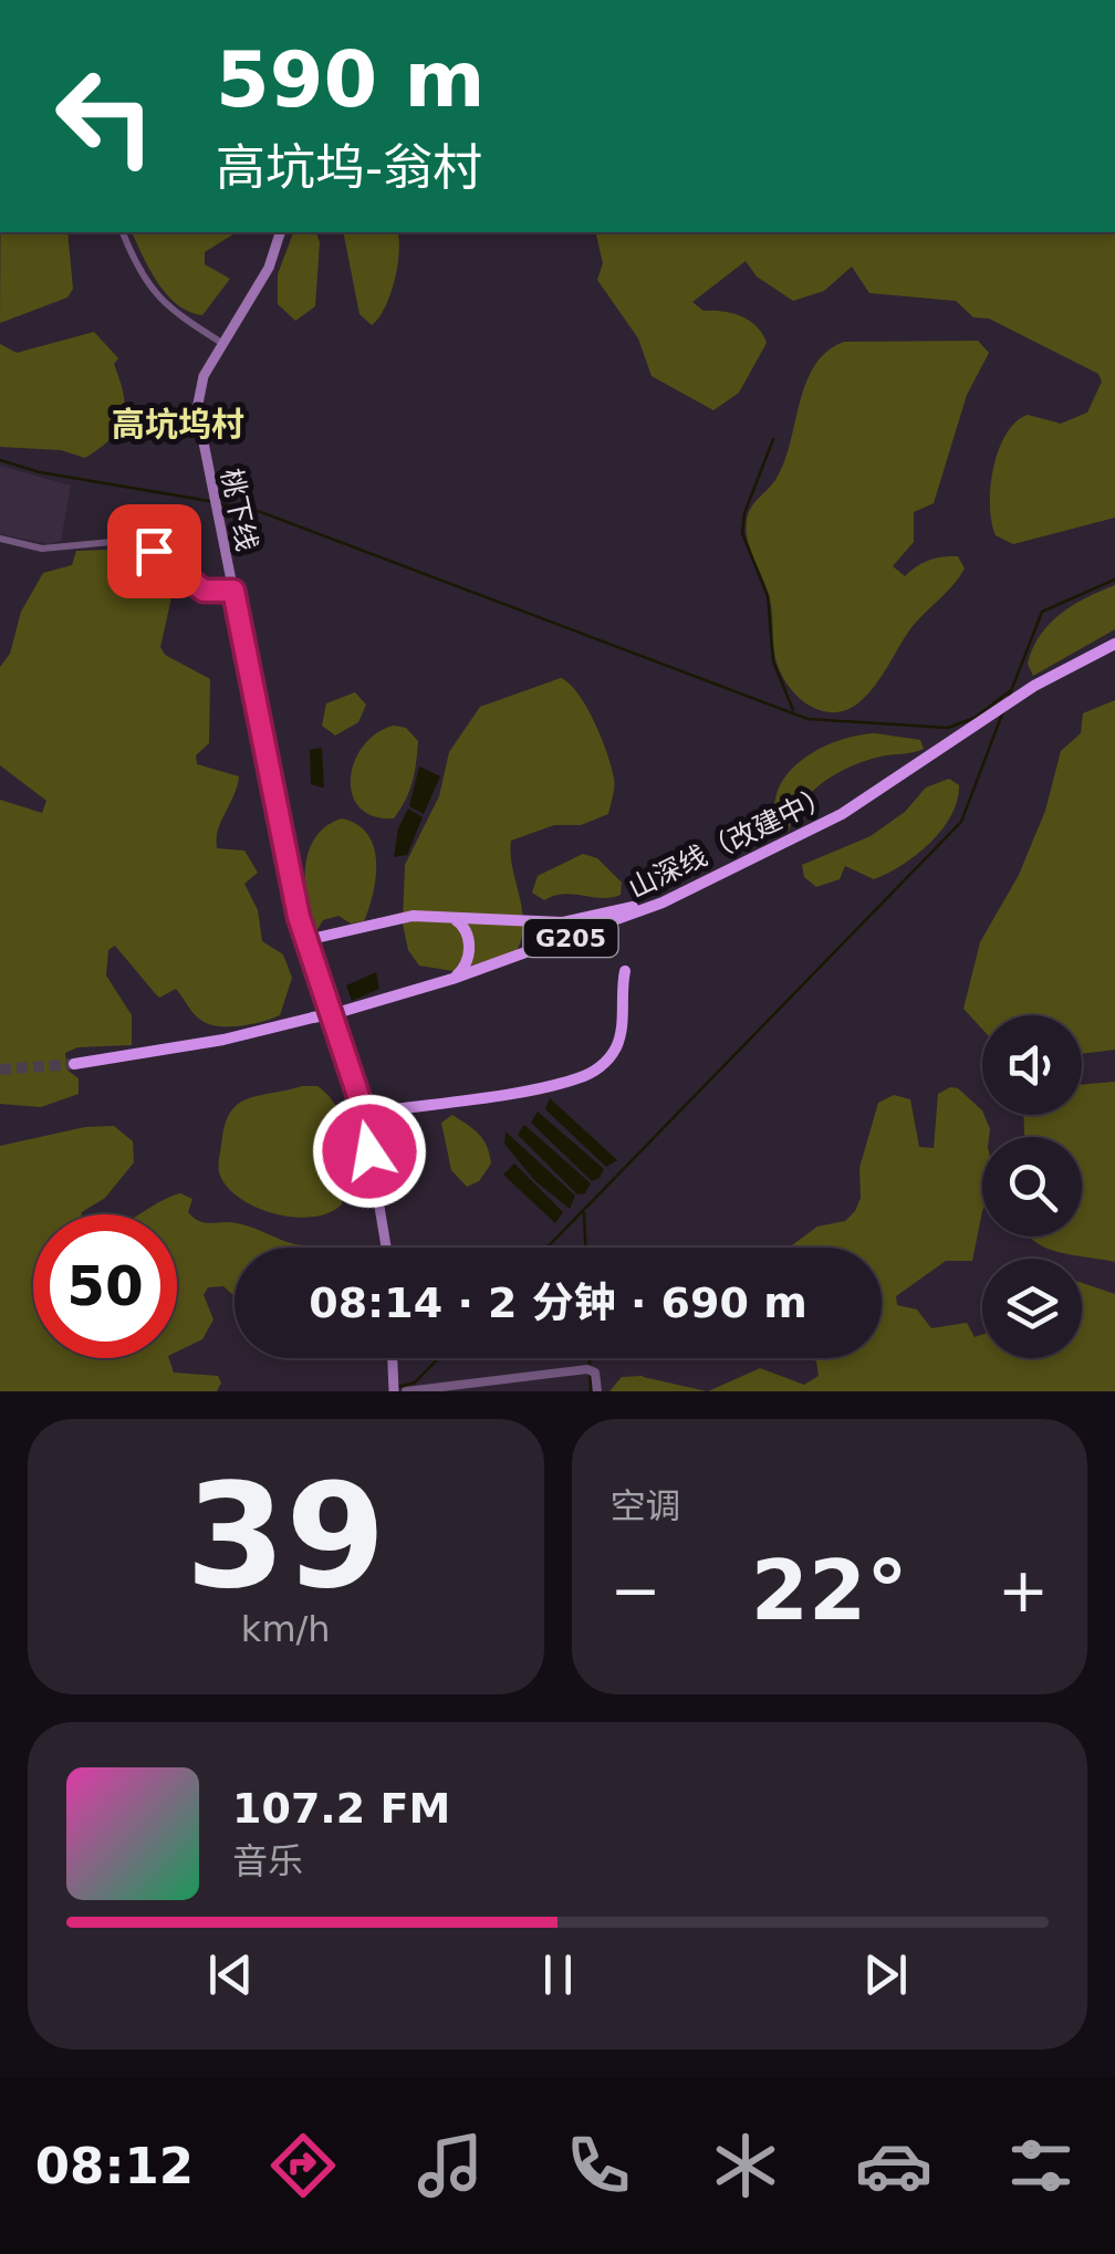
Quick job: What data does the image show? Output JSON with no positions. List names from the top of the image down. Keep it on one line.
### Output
{"streets":{"highway":["山深线（改建中）","G205"],"main road":["桃下线"]},"districts":["高坑坞村"],"page":{"turn":["590 m","高坑坞-翁村"],"limit":"50","trip":"08:14 · 2 分钟 · 690 m","tile":[["39","km/h"],"空调"],"heat":["−","22°","+"],"song":["107.2 FM","音乐"],"tabs":"08:12"}}
